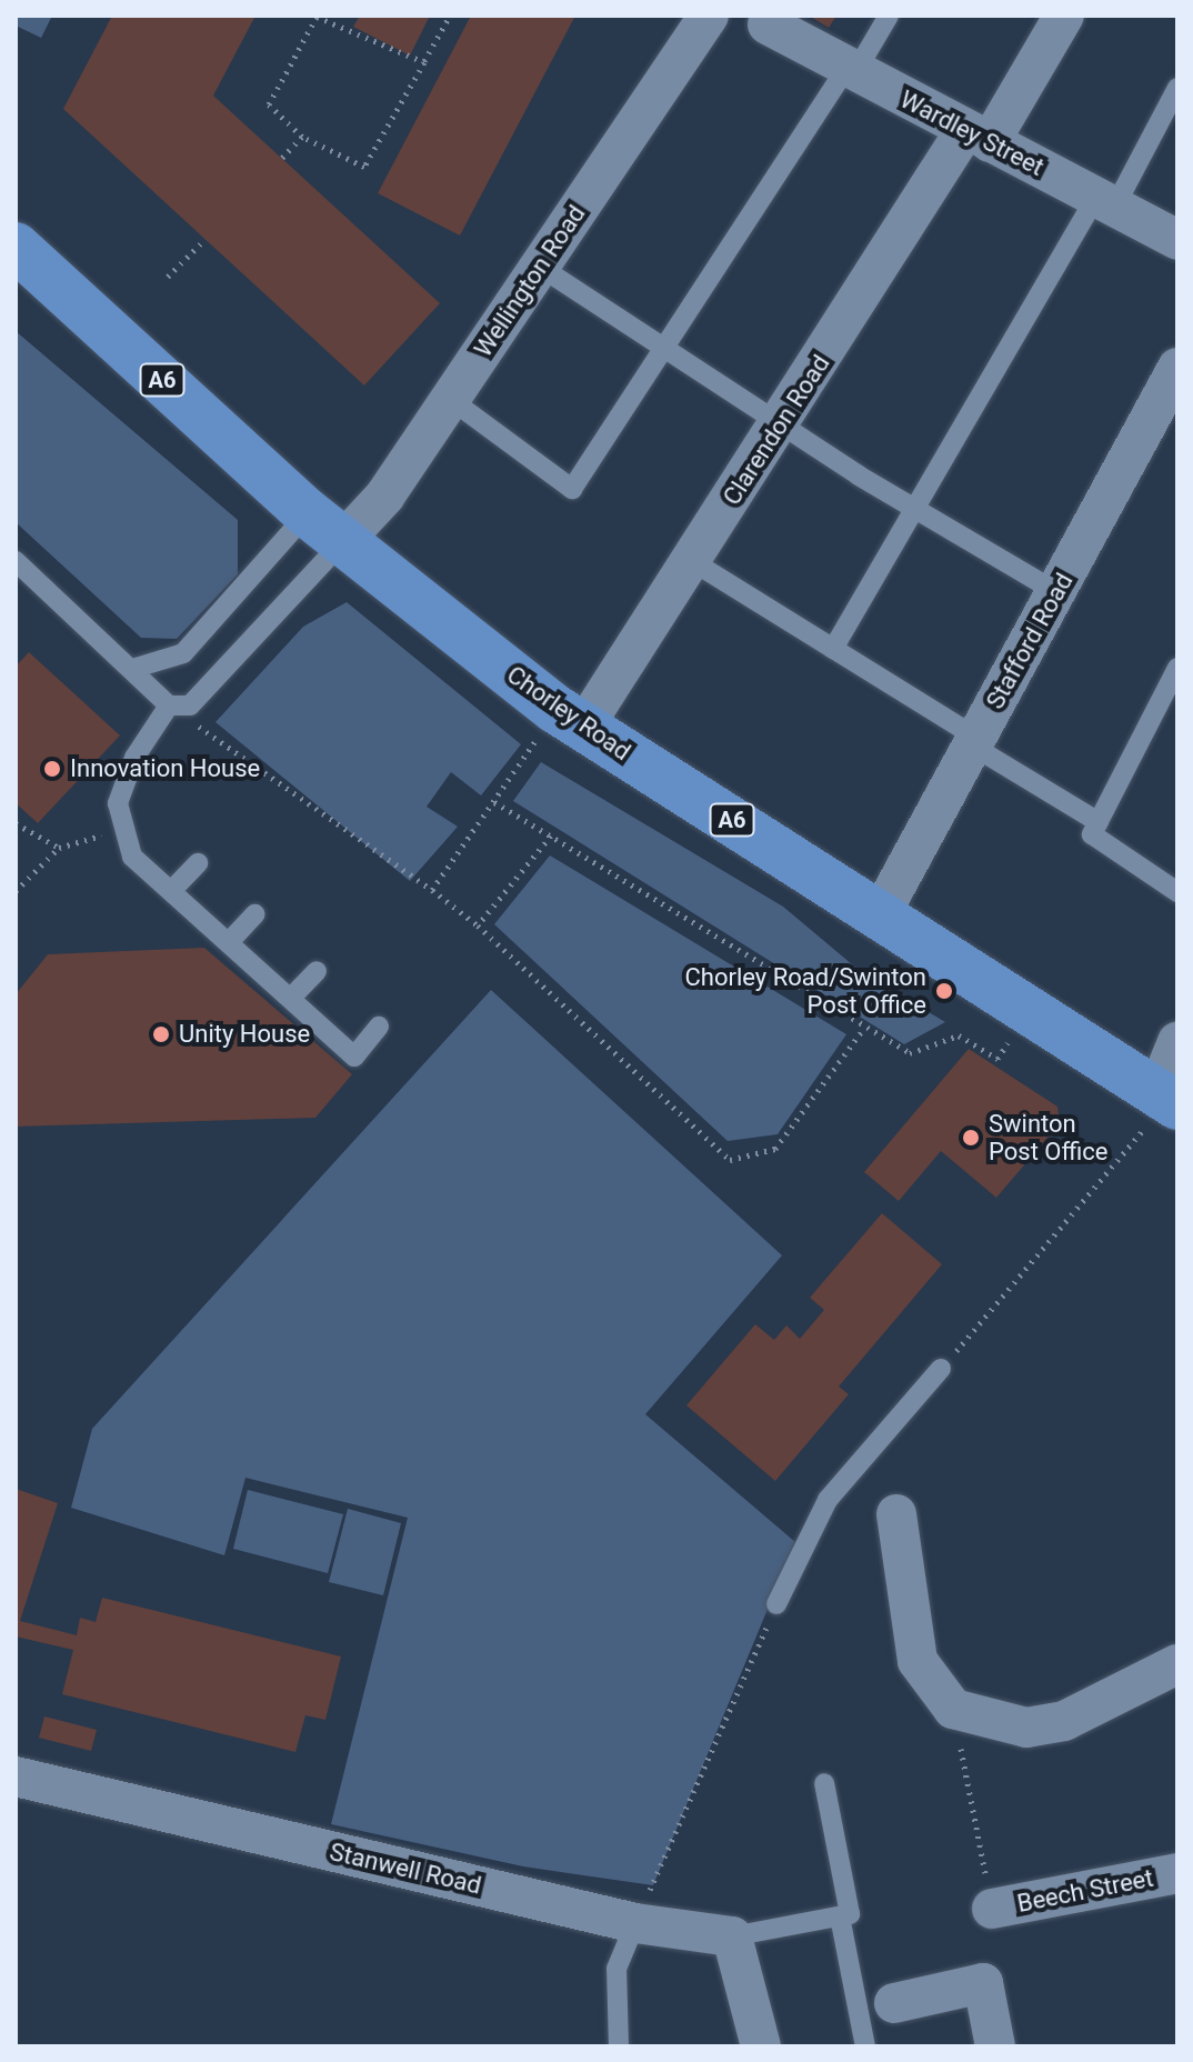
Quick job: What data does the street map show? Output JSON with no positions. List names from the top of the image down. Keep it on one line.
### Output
{"streets":{"main road":["A6","Chorley Road"],"street":["Wardley Street","Wellington Road","Clarendon Road","Stafford Road","Stanwell Road","Beech Street"]},"crossings":[["Wardley Street","Clarendon Road"],["Wellington Road","Chorley Road"],["Clarendon Road","Chorley Road"],["Stafford Road","Chorley Road"]],"places":["Innovation House","Chorley Road/Swinton Post Office","Unity House","Swinton Post Office"]}
